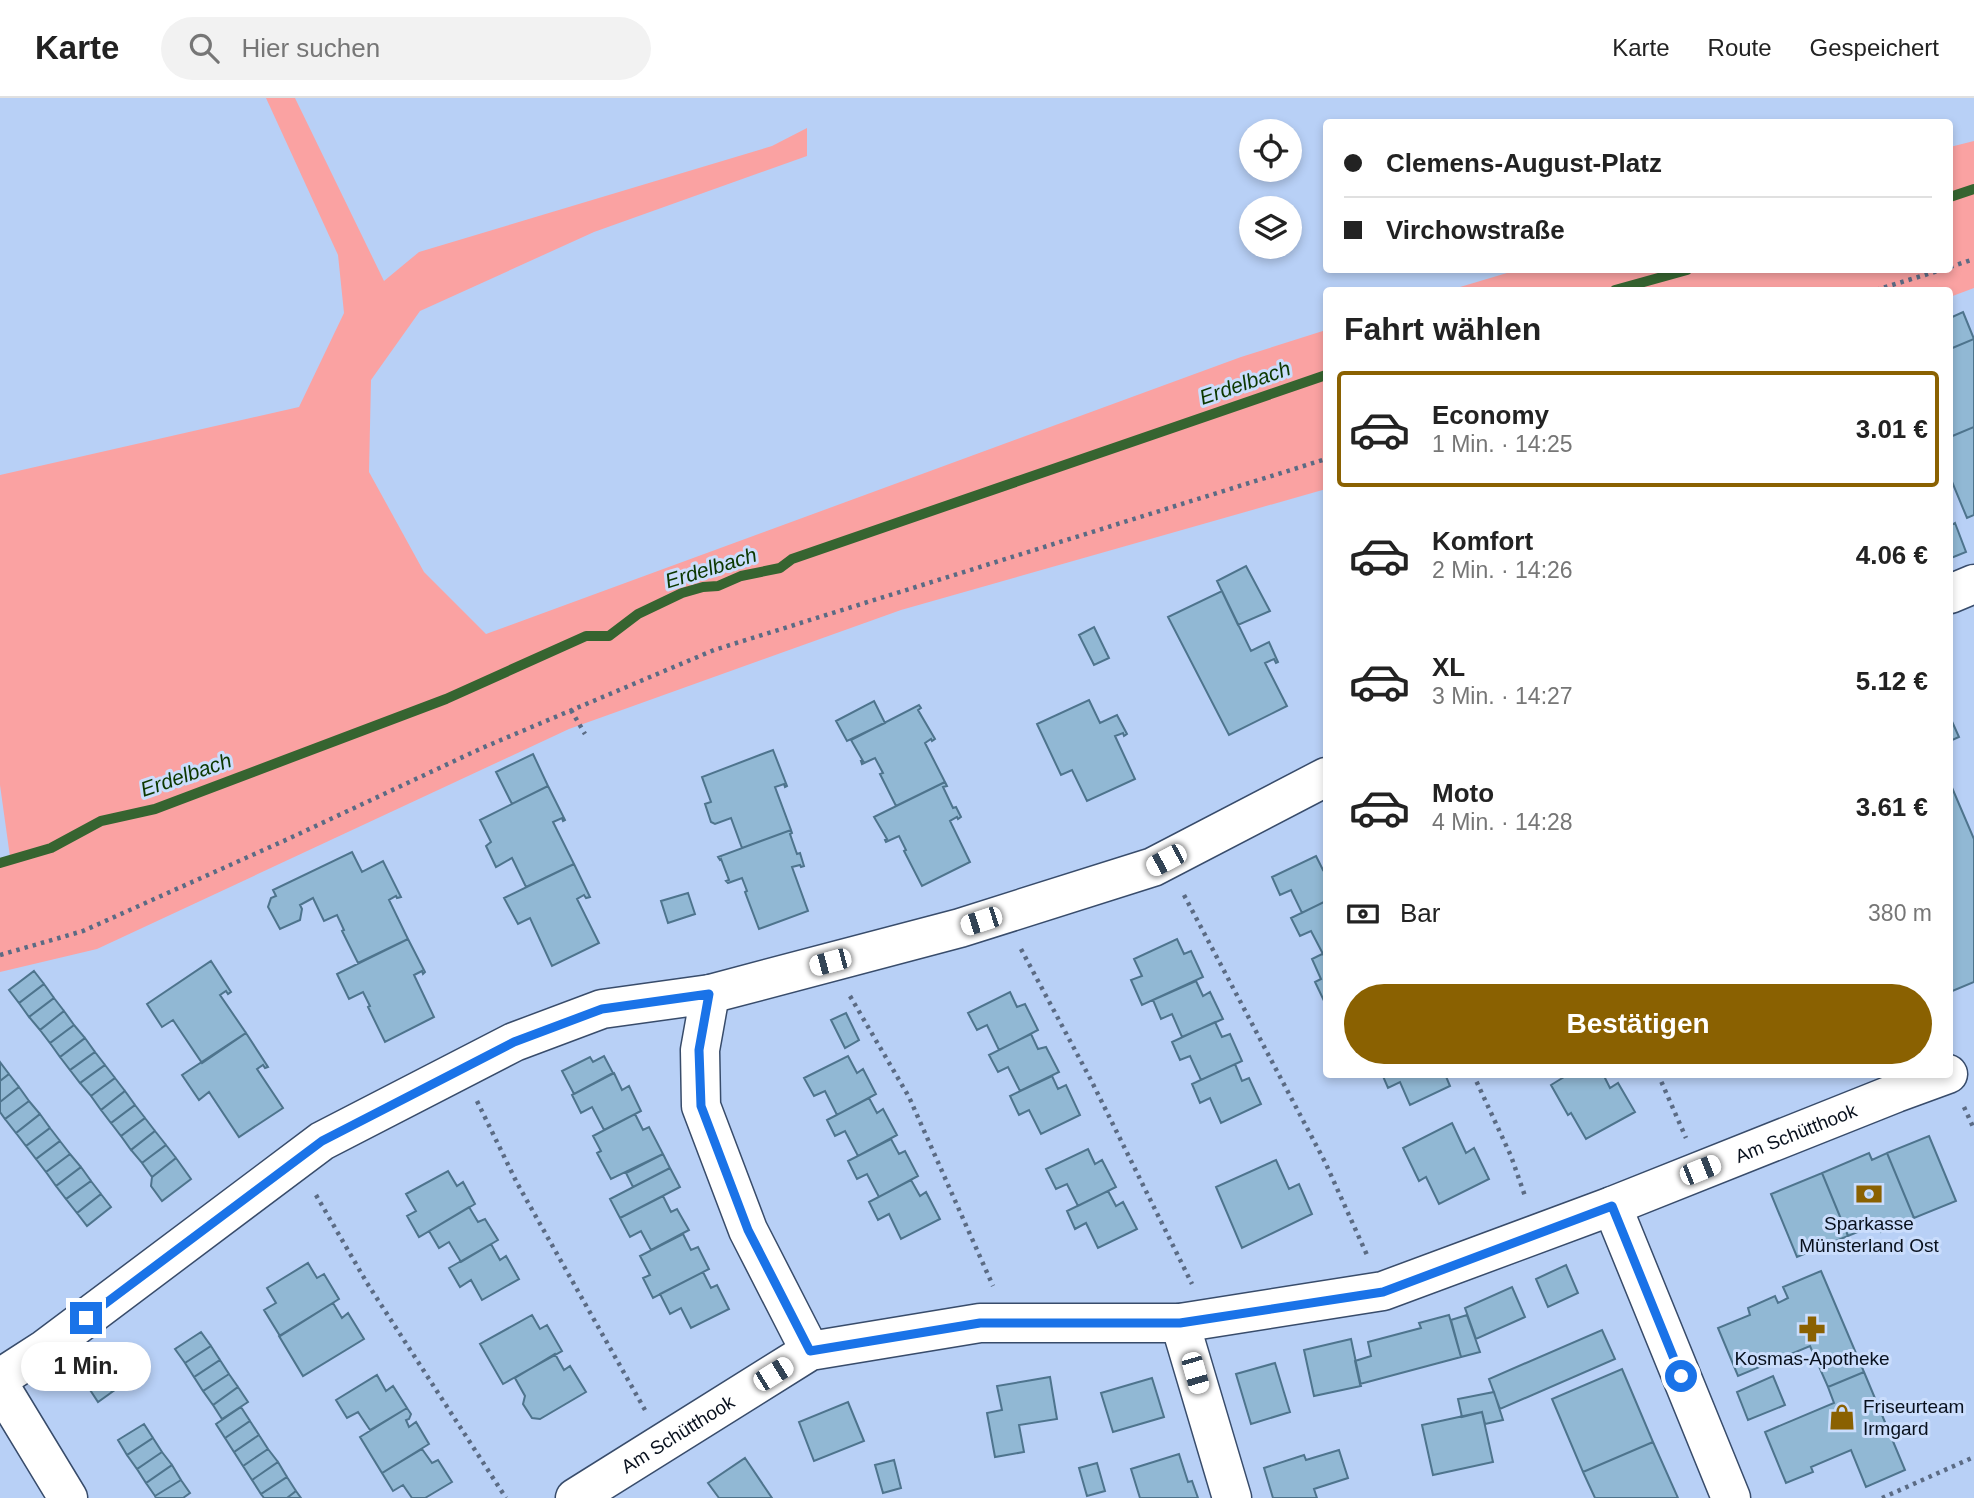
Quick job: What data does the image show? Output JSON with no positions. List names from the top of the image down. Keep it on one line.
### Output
{"streets":{"street":["Am Schütthook"]},"water":["Erdelbach"],"places":{"bank":["Sparkasse Münsterland Ost"],"pharmacy":["Kosmas-Apotheke"],"shop":["Friseurteam Irmgard"]},"page":{"header":"Karte","search":"Hier suchen","nav":["Karte","Route","Gespeichert"],"banner":["Clemens-August-Platz","Virchowstraße"],"heading":"Fahrt wählen","list":[{"name":"Economy","note":"1 Min. · 14:25","value":"3.01 €"},{"name":"Komfort","note":"2 Min. · 14:26","value":"4.06 €"},{"name":"XL","note":"3 Min. · 14:27","value":"5.12 €"},{"name":"Moto","note":"4 Min. · 14:28","value":"3.61 €"}],"pay":["Bar","380 m"],"buttons":"Bestätigen","bubble":"1 Min."}}
